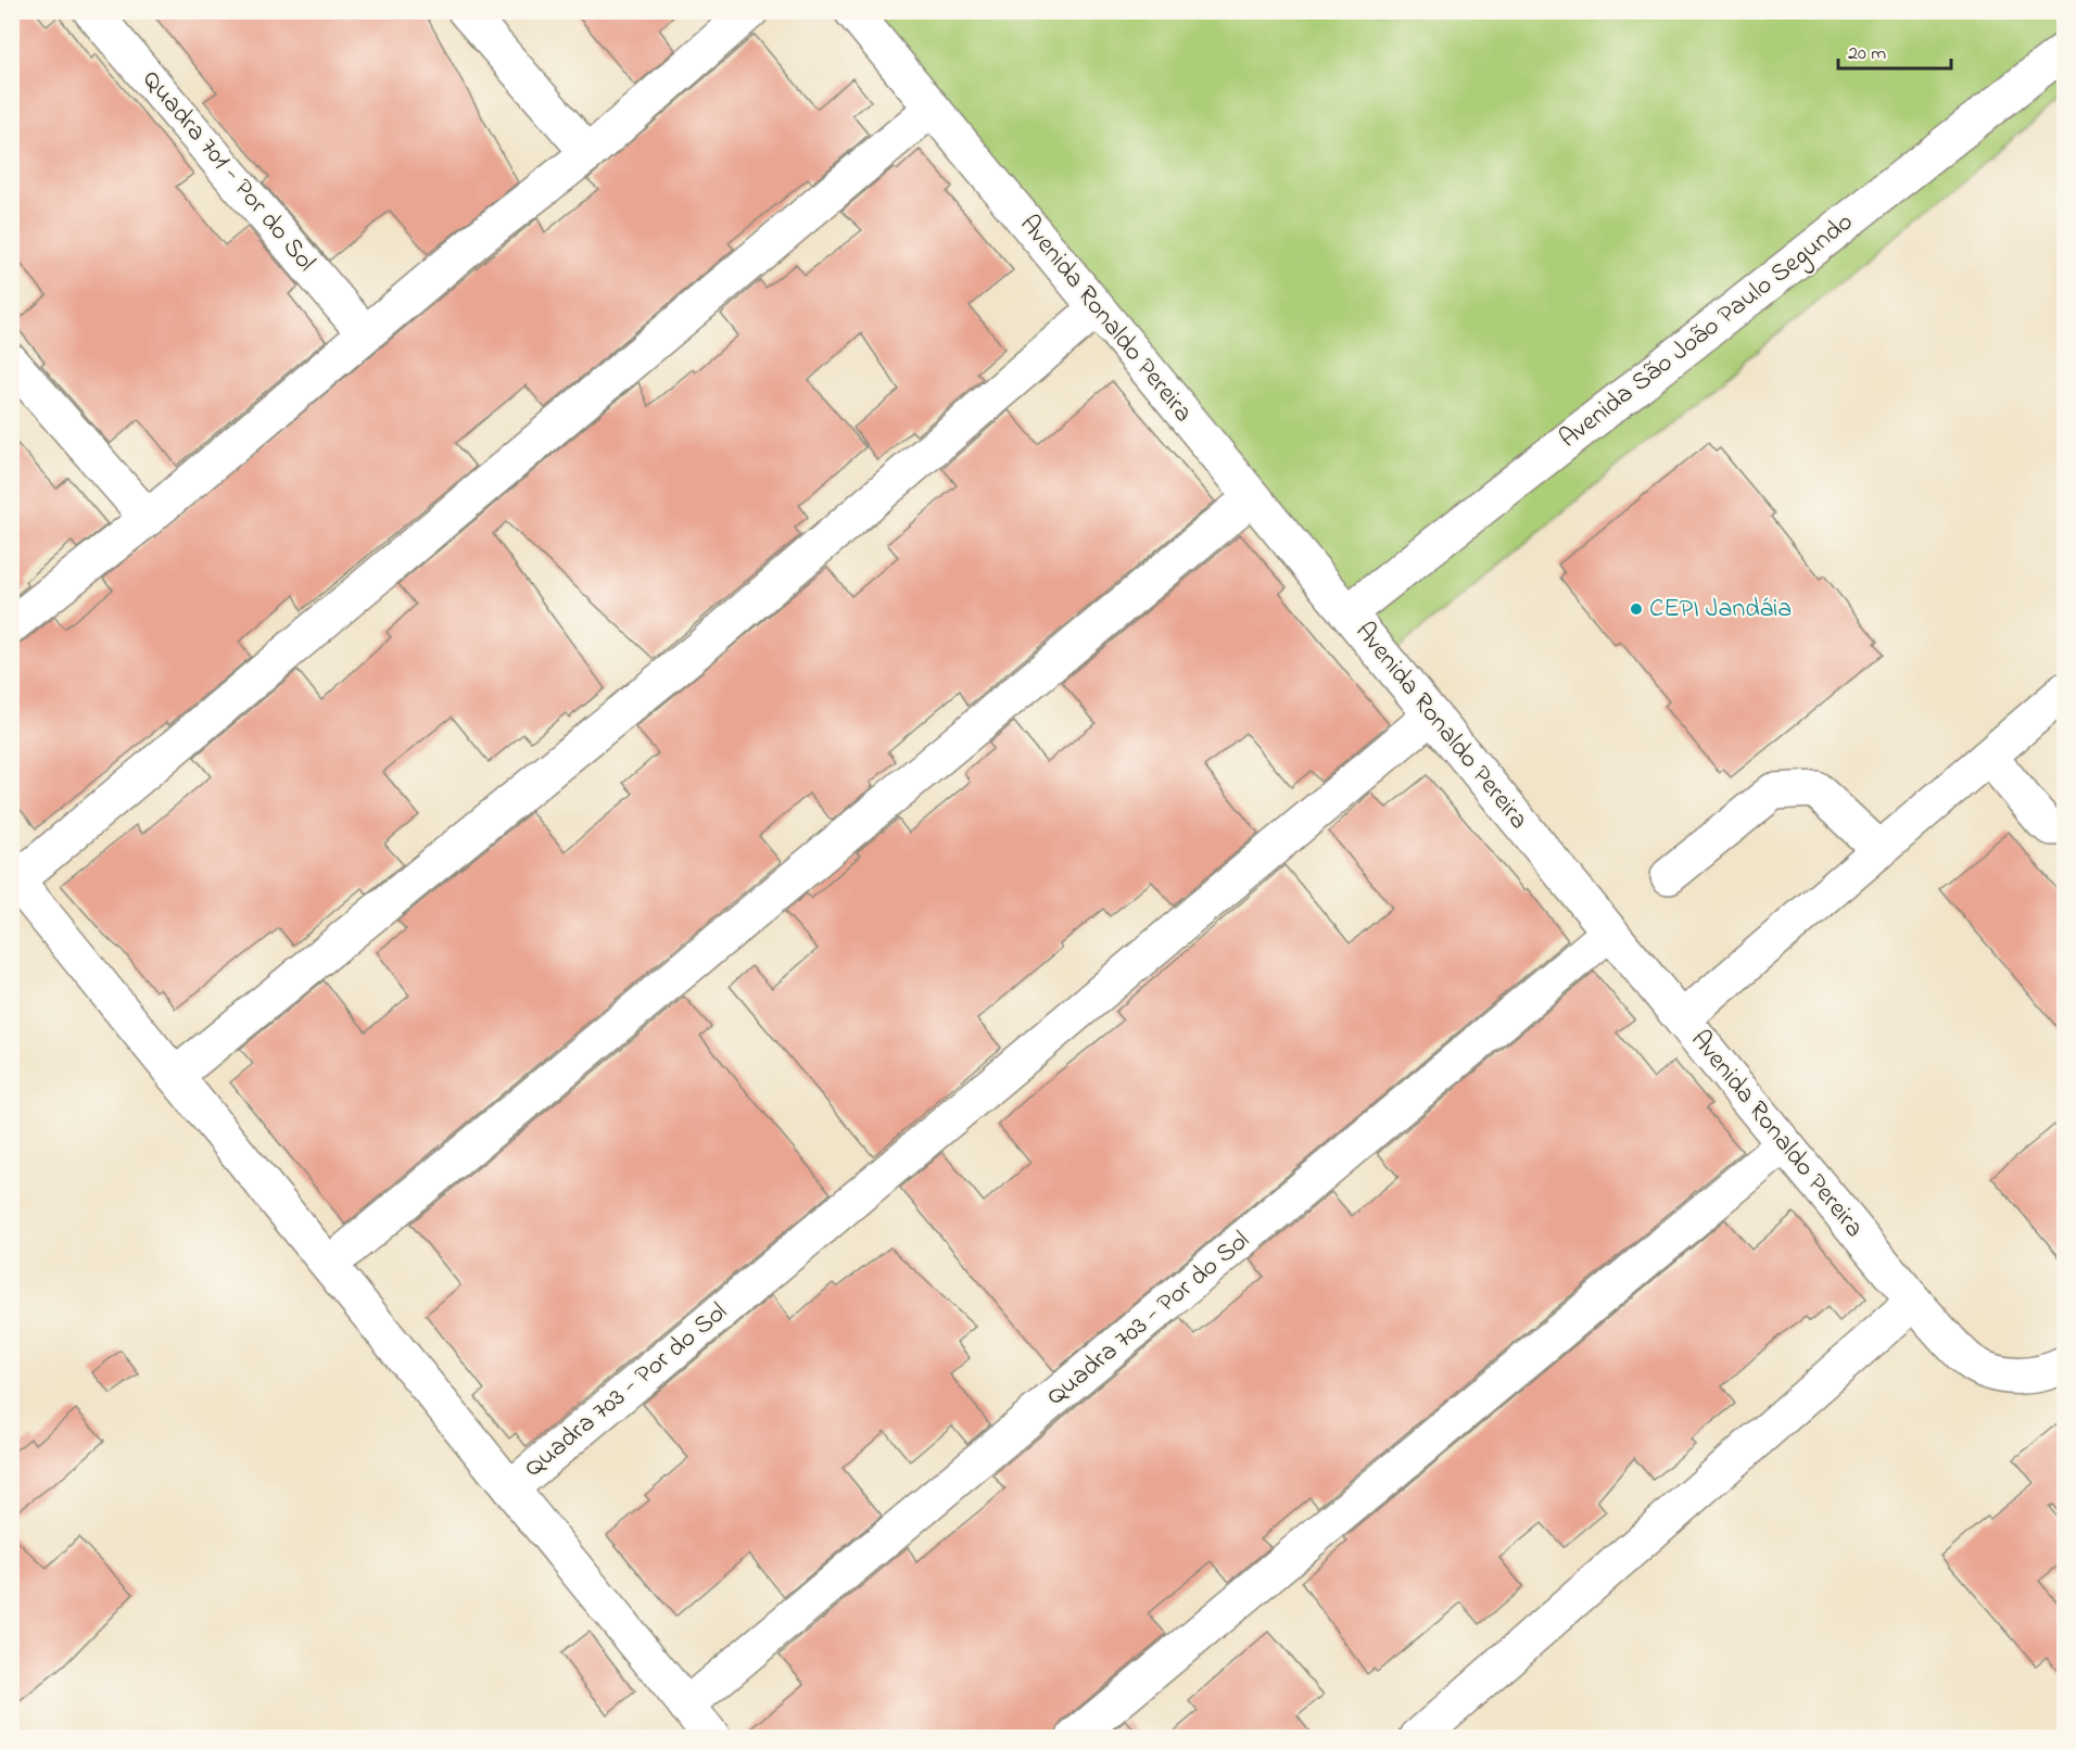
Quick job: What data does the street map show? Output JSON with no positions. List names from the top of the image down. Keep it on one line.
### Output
{"streets":{"street":["Quadra 701 - Por do Sol","Avenida Ronaldo Pereira","Avenida São João Paulo Segundo","Quadra 703 - Por do Sol"]},"crossings":[["Avenida Ronaldo Pereira","Avenida São João Paulo Segundo"],["Avenida Ronaldo Pereira","Quadra 703 - Por do Sol"]],"places":["CEPI Jandáia"],"scale_bar":"20 m"}
